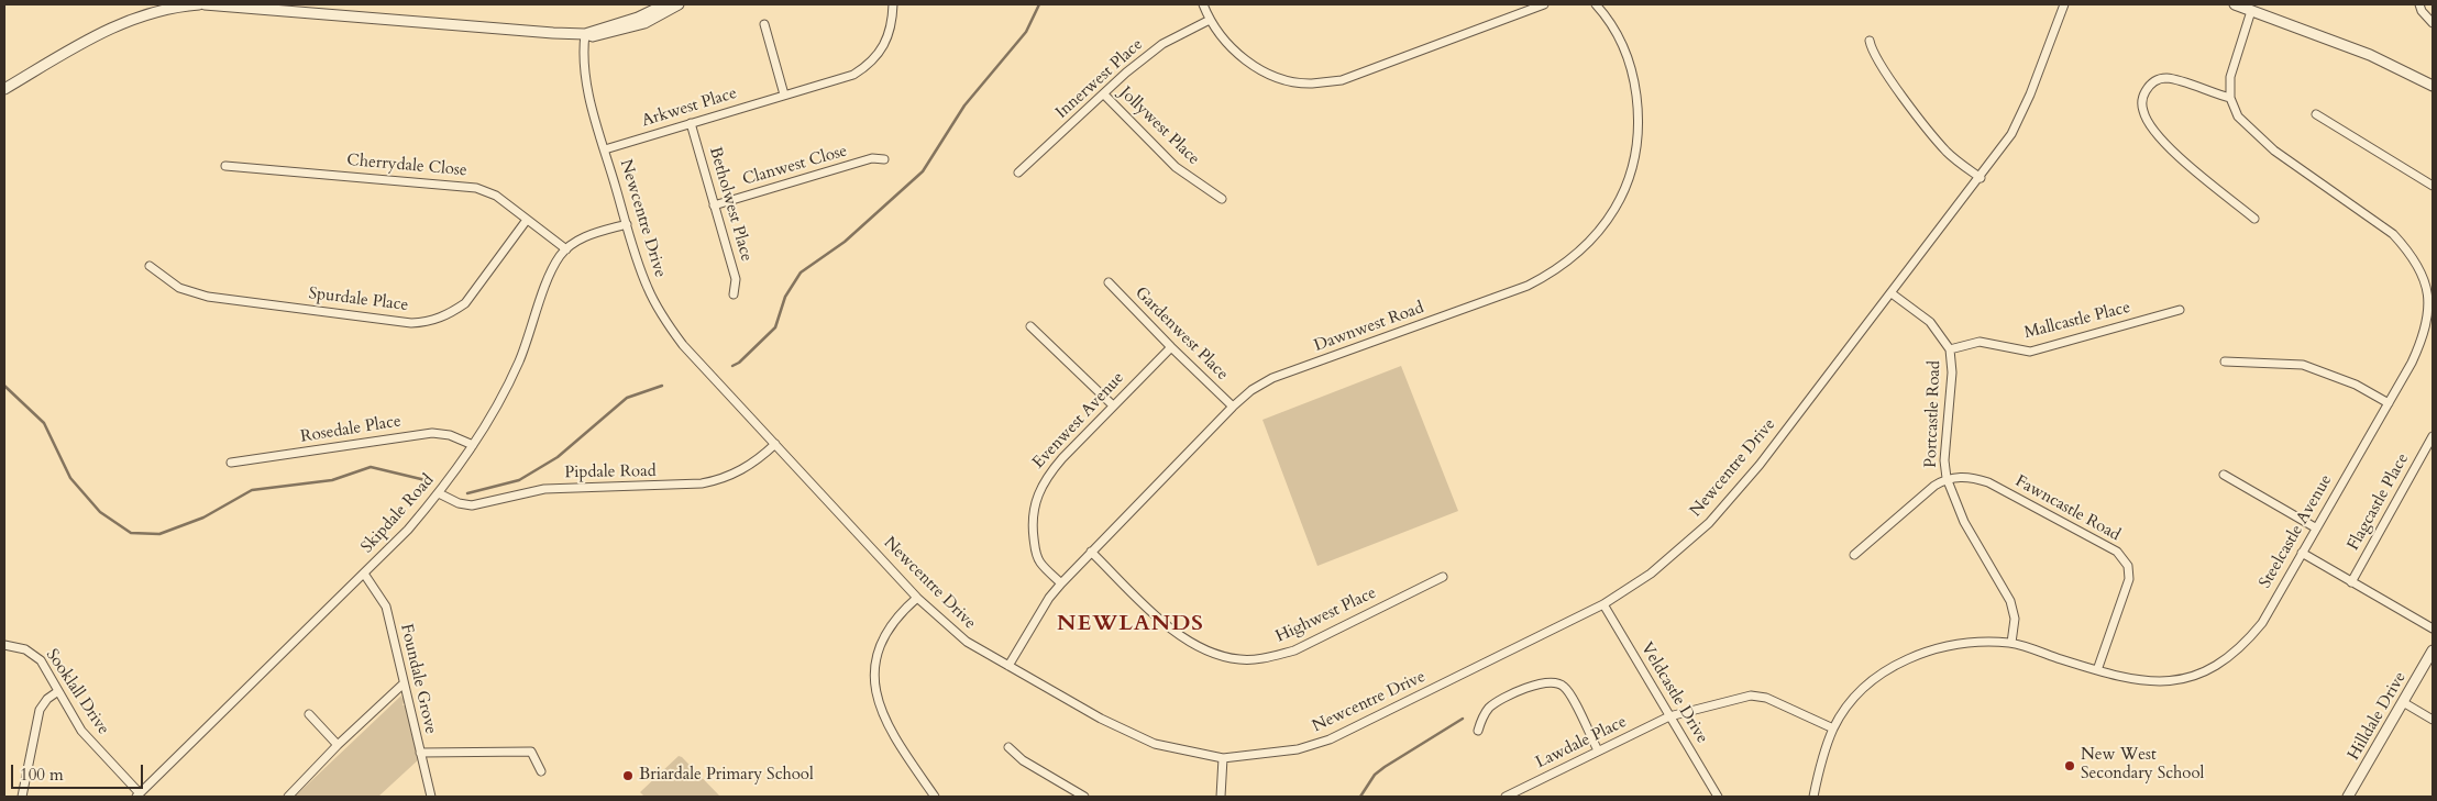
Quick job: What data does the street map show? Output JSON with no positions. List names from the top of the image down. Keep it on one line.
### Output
{"streets":{"street":["Innerwest Place","Arkwest Place","Jollywest Place","Cherrydale Close","Clanwest Close","Betholwest Place","Newcentre Drive","Spurdale Place","Mallcastle Place","Dawnwest Road","Gardenwest Place","Portcastle Road","Evenwest Avenue","Rosedale Place","Pipdale Road","Flagcastle Place","Fawncastle Road","Skipdale Road","Steelcastle Avenue","Highwest Place","Foundale Grove","Sooklall Drive","Veldcastle Drive","Hilldale Drive","Lawdale Place"]},"crossings":[["Innerwest Place","Jollywest Place"],["Arkwest Place","Betholwest Place"],["Arkwest Place","Newcentre Drive"],["Cherrydale Close","Spurdale Place"],["Cherrydale Close","Skipdale Road"],["Clanwest Close","Betholwest Place"],["Newcentre Drive","Dawnwest Road"],["Newcentre Drive","Portcastle Road"],["Newcentre Drive","Pipdale Road"],["Newcentre Drive","Veldcastle Drive"],["Mallcastle Place","Portcastle Road"],["Dawnwest Road","Gardenwest Place"],["Dawnwest Road","Evenwest Avenue"],["Dawnwest Road","Highwest Place"],["Gardenwest Place","Evenwest Avenue"],["Portcastle Road","Fawncastle Road"],["Portcastle Road","Steelcastle Avenue"],["Rosedale Place","Skipdale Road"],["Pipdale Road","Skipdale Road"],["Fawncastle Road","Steelcastle Avenue"],["Skipdale Road","Foundale Grove"],["Skipdale Road","Sooklall Drive"],["Steelcastle Avenue","Lawdale Place"],["Veldcastle Drive","Lawdale Place"]],"districts":["NEWLANDS"],"places":["New West Secondary School","Briardale Primary School"],"scale_bar":"100 m"}
